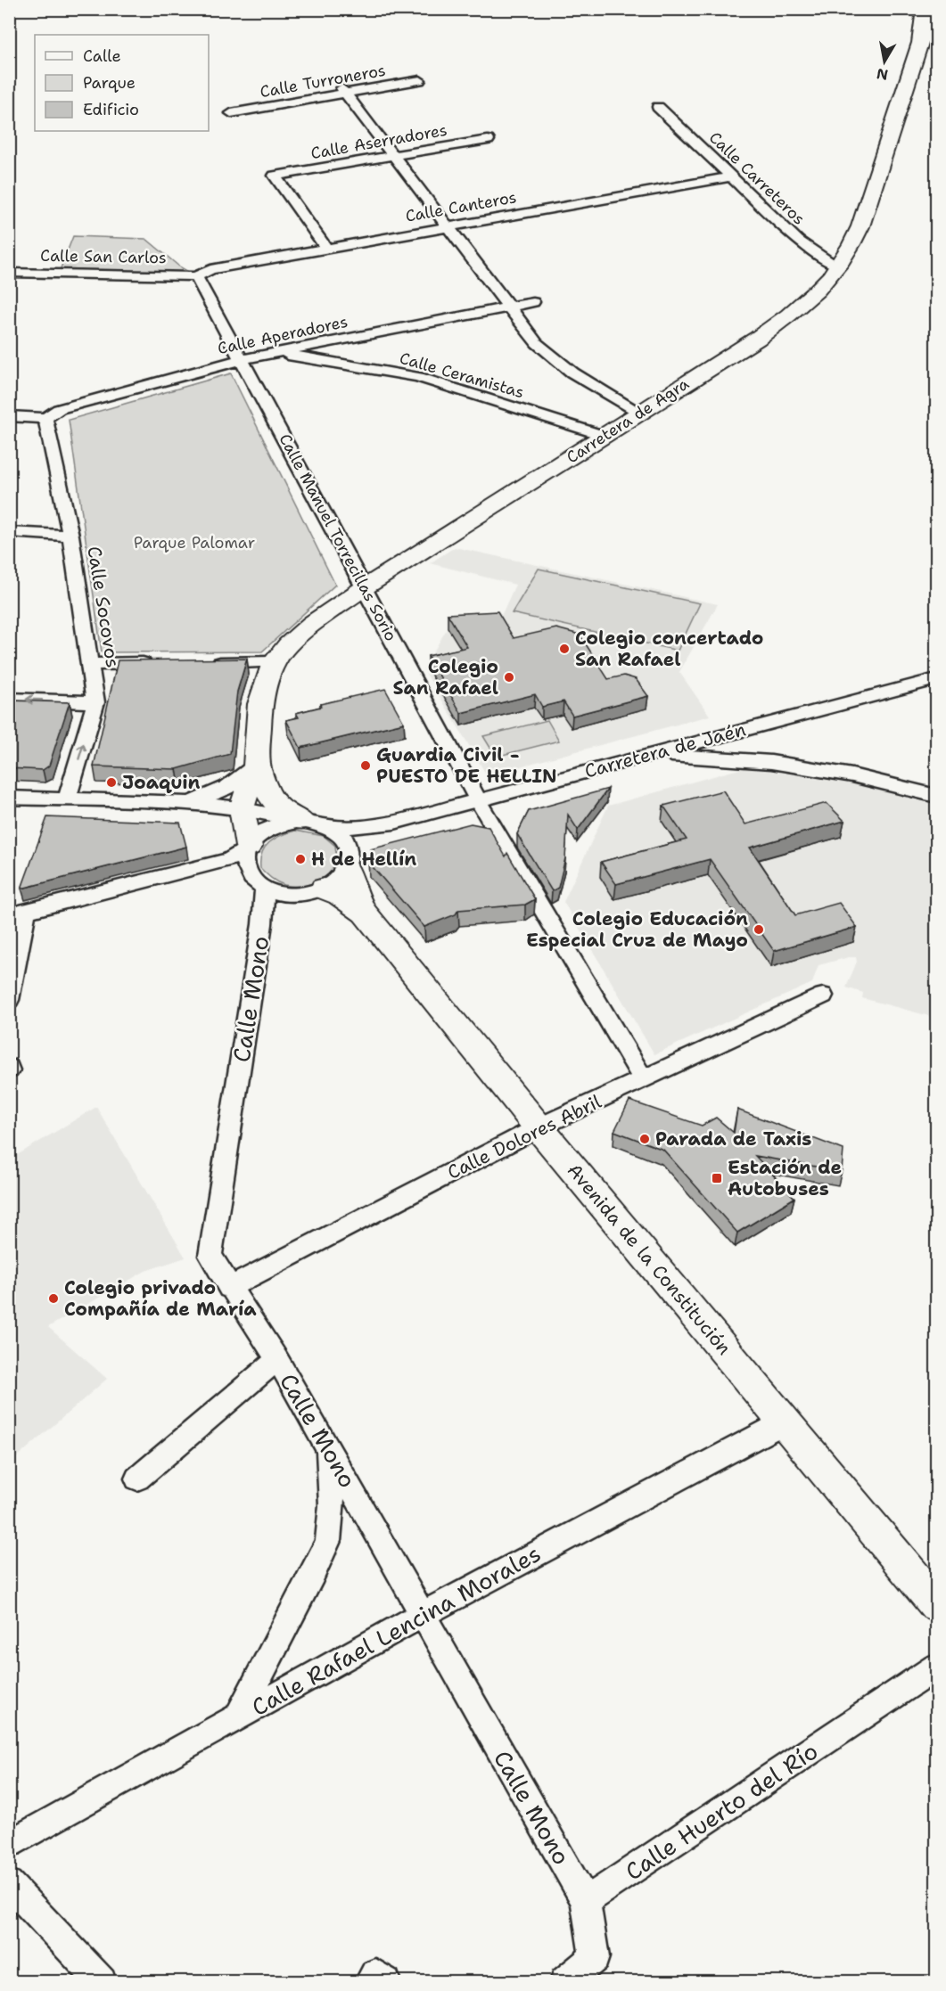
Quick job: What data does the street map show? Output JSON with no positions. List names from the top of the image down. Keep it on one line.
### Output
{"streets":{"street":["Calle Turroneros","Calle Aserradores","Calle Carreteros","Calle Canteros","Calle San Carlos","Calle Aperadores","Calle Ceramistas","Carretera de Agra","Calle Manuel Torrecillas Sorio","Calle Socovos","Carretera de Jaén","Calle Mono","Calle Dolores Abril","Avenida de la Constitución","Calle Rafael Lencina Morales","Calle Huerto del Río"]},"crossings":[["Calle Aserradores","Calle Canteros"],["Calle Carreteros","Calle Canteros"],["Calle Carreteros","Carretera de Agra"],["Calle Canteros","Calle San Carlos"],["Calle Canteros","Calle Manuel Torrecillas Sorio"],["Calle San Carlos","Calle Manuel Torrecillas Sorio"],["Calle Aperadores","Calle Ceramistas"],["Calle Aperadores","Calle Manuel Torrecillas Sorio"],["Calle Aperadores","Calle Socovos"],["Calle Ceramistas","Carretera de Agra"],["Carretera de Agra","Calle Manuel Torrecillas Sorio"],["Carretera de Agra","Carretera de Jaén"],["Carretera de Agra","Calle Mono"],["Carretera de Agra","Avenida de la Constitución"],["Calle Manuel Torrecillas Sorio","Carretera de Jaén"],["Calle Manuel Torrecillas Sorio","Calle Dolores Abril"],["Carretera de Jaén","Calle Mono"],["Carretera de Jaén","Avenida de la Constitución"],["Calle Mono","Calle Dolores Abril"],["Calle Mono","Avenida de la Constitución"],["Calle Mono","Calle Rafael Lencina Morales"],["Calle Mono","Calle Huerto del Río"],["Calle Dolores Abril","Avenida de la Constitución"],["Avenida de la Constitución","Calle Rafael Lencina Morales"]],"parks":["Parque Palomar"],"places":{"other":["Colegio concertado San Rafael","Colegio San Rafael","Guardia Civil - PUESTO DE HELLIN","Joaquin","H de Hellín","Colegio Educación Especial Cruz de Mayo","Parada de Taxis","Colegio privado Compañía de María"],"transit":["Estación de Autobuses"]},"legend":["Calle","Parque","Edificio"],"north":"bottom"}
